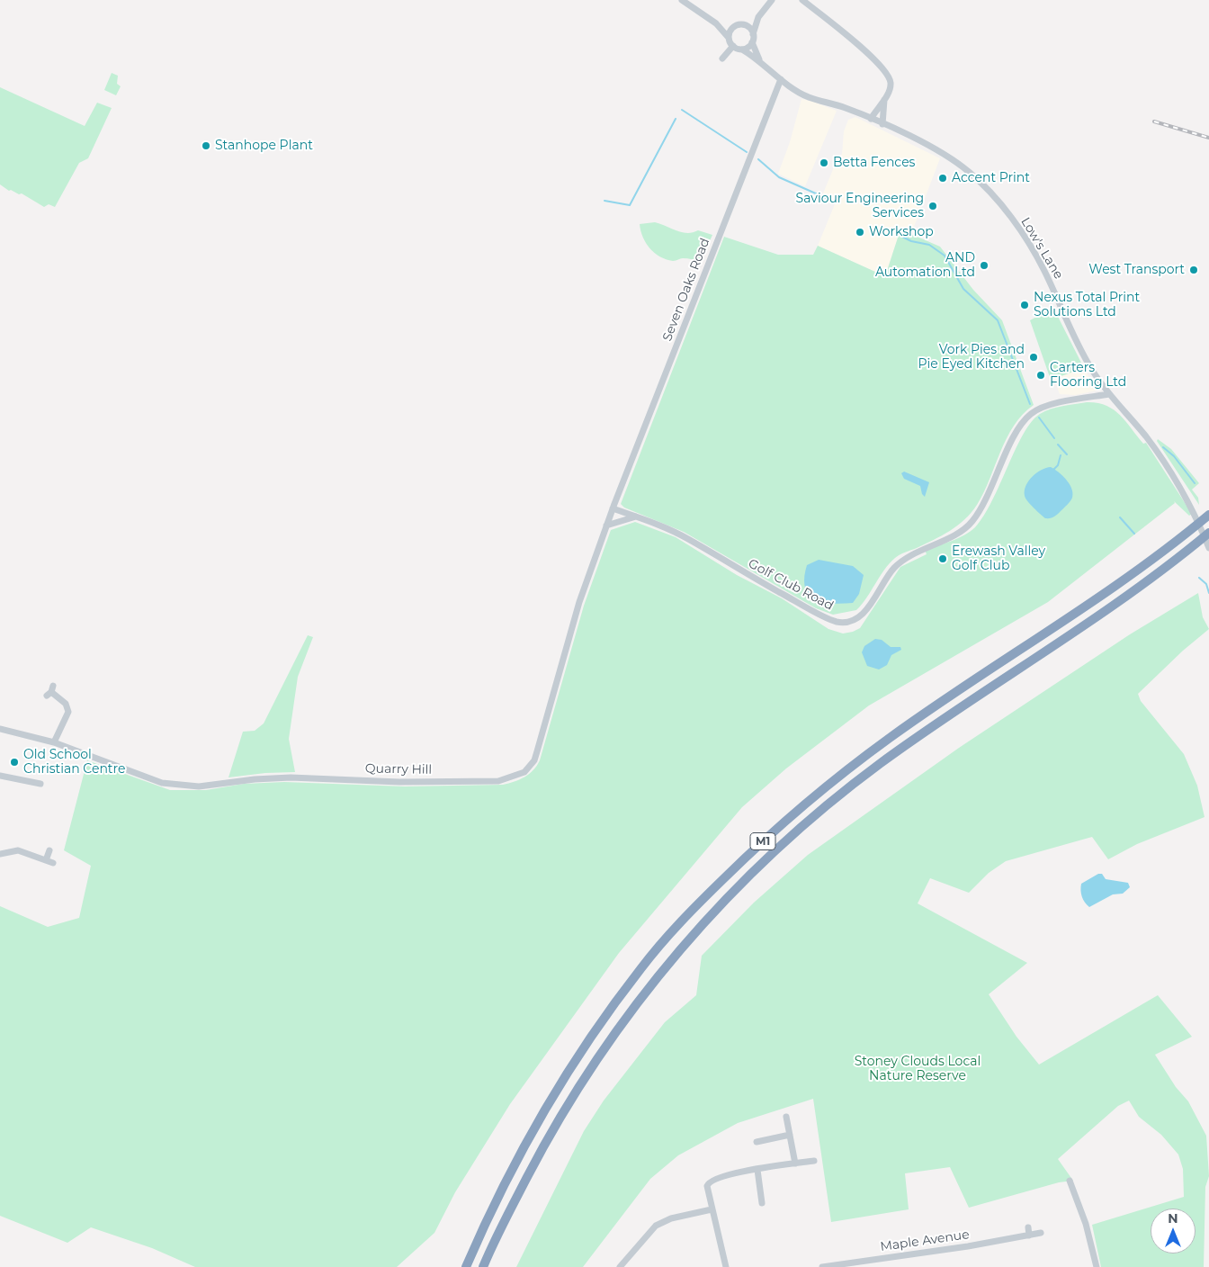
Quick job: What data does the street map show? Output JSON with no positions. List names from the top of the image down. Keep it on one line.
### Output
{"streets":{"highway":["M1"],"street":["Low's Lane","Seven Oaks Road","Golf Club Road","Quarry Hill","Maple Avenue"]},"crossings":[["Low's Lane","Seven Oaks Road"],["Low's Lane","Golf Club Road"],["Seven Oaks Road","Golf Club Road"],["Seven Oaks Road","Quarry Hill"],["Golf Club Road","Quarry Hill"]],"parks":["Stoney Clouds Local Nature Reserve"],"places":["Stanhope Plant","Betta Fences","Accent Print","Saviour Engineering Services","Workshop","AND Automation Ltd","West Transport","Nexus Total Print Solutions Ltd","Vork Pies and Pie Eyed Kitchen","Carters Flooring Ltd","Erewash Valley Golf Club","Old School Christian Centre"],"north":"top"}
